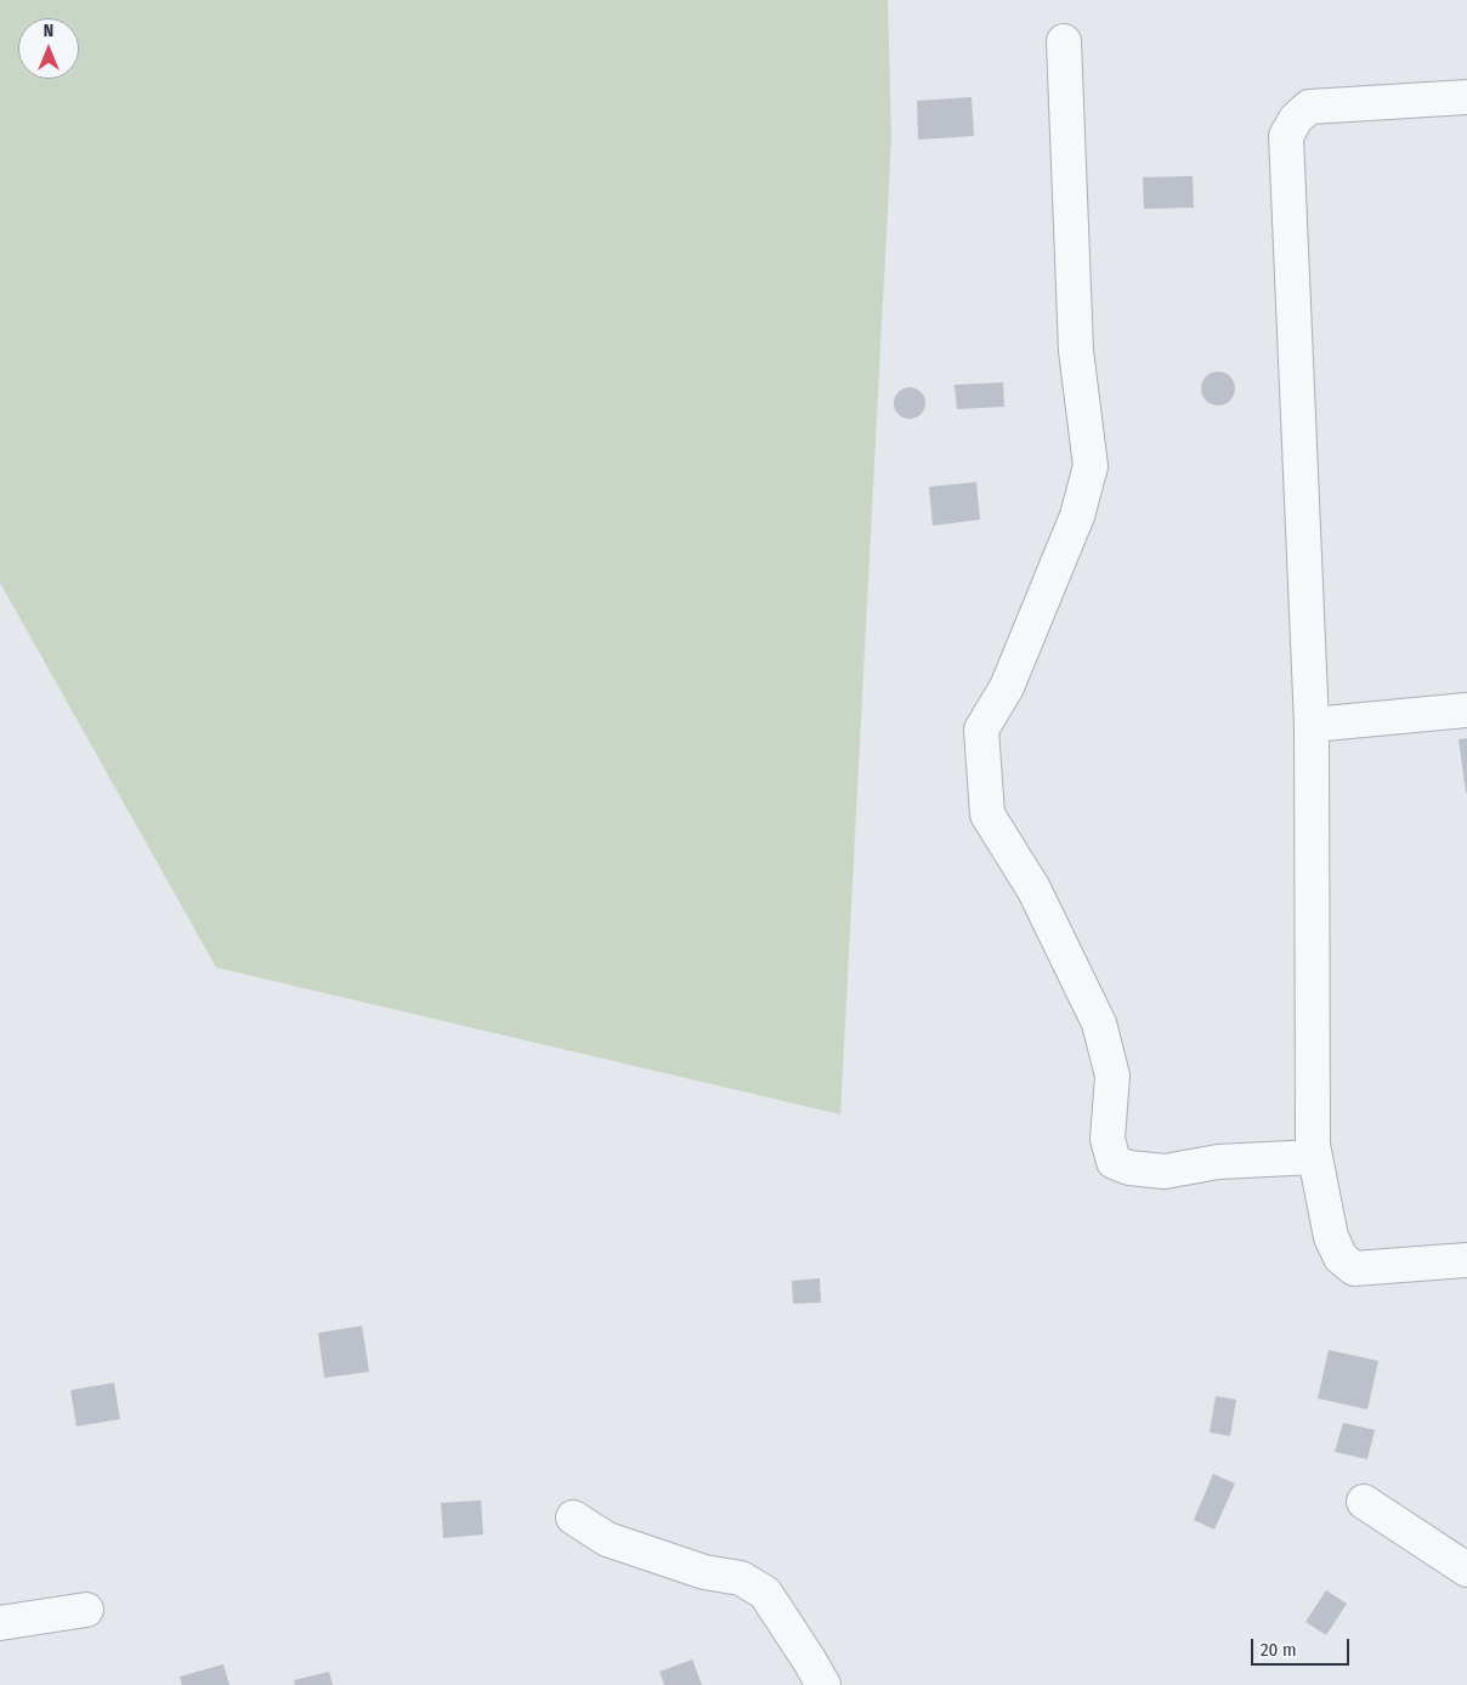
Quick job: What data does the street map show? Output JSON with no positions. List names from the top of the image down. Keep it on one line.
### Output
{"scale_bar":"20 m","north":"top"}
